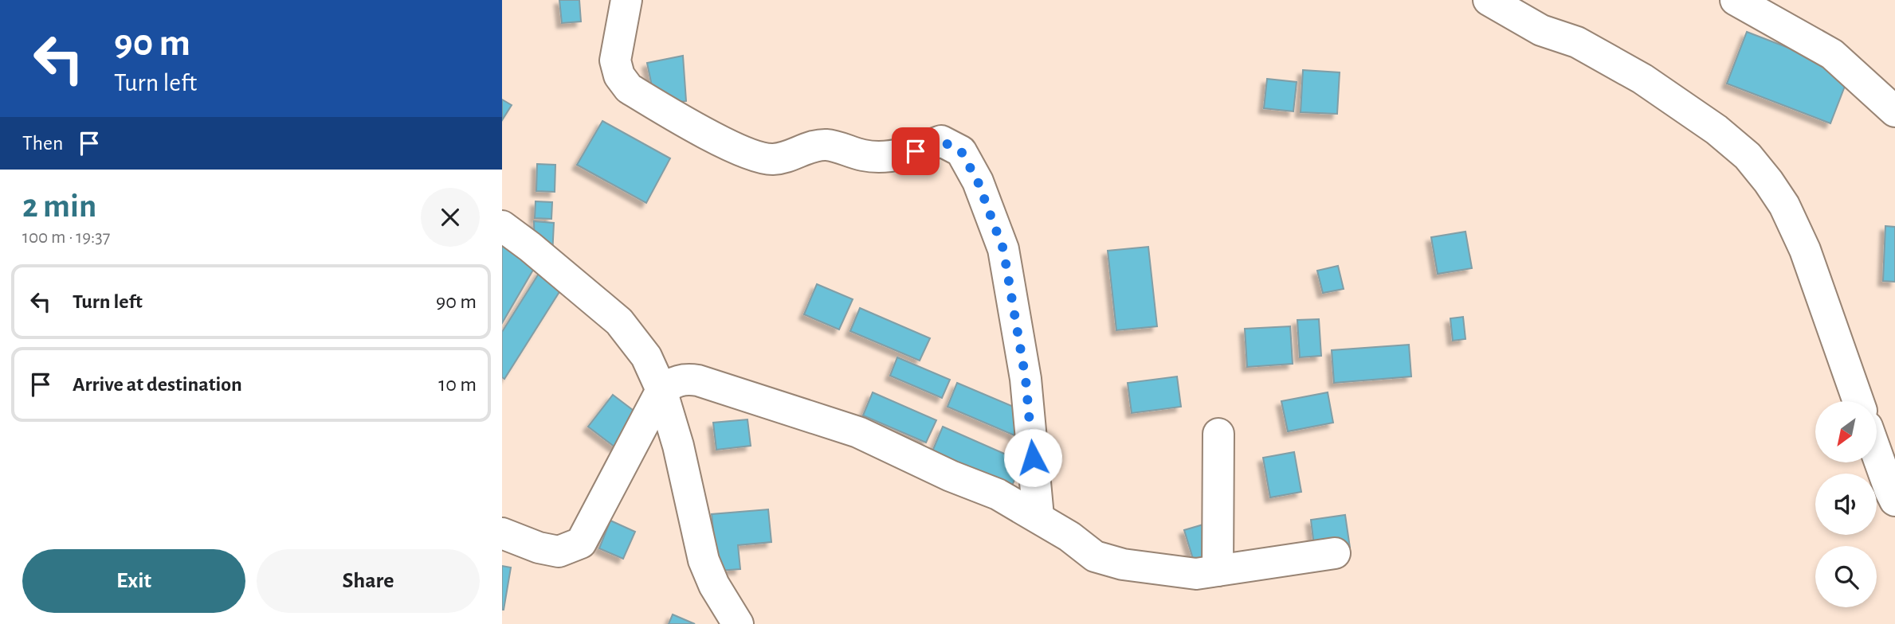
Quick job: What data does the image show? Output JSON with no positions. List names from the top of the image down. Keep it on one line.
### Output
{"north":"bottom left","page":{"turn":["90 m","Turn left"],"then":"Then","heading":["2 min","100 m · 19:37"],"list":[{"name":"Turn left","value":"90 m"},{"name":"Arrive at destination","value":"10 m"}],"buttons":["Exit","Share"]}}
